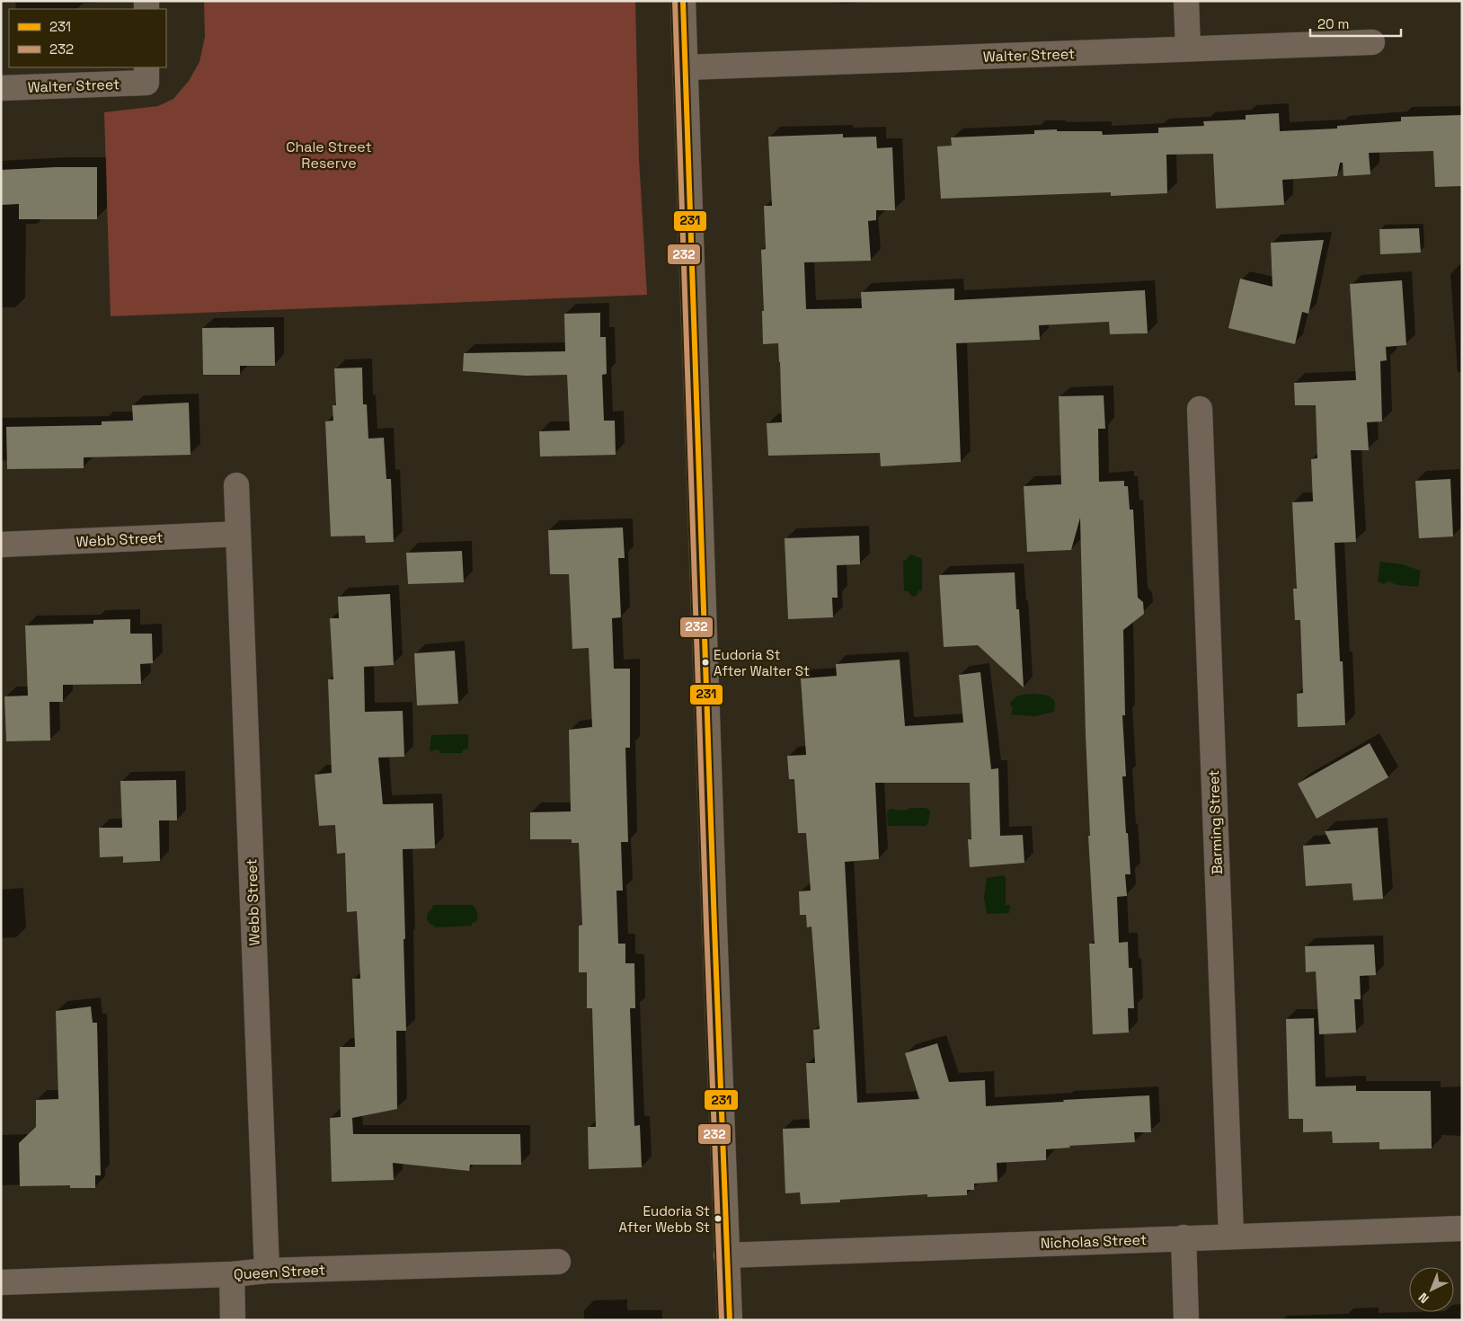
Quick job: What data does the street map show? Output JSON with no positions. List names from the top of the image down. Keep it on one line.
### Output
{"streets":{"street":["Walter Street","Webb Street","Barming Street","Nicholas Street","Queen Street"]},"crossings":[["Webb Street","Queen Street"],["Barming Street","Nicholas Street"]],"parks":["Chale Street Reserve"],"places":["Eudoria St After Walter St","Eudoria St After Webb St"],"lines":["transit line 231","transit line 232"],"legend":["231","232"],"scale_bar":"20 m","north":"bottom left"}
